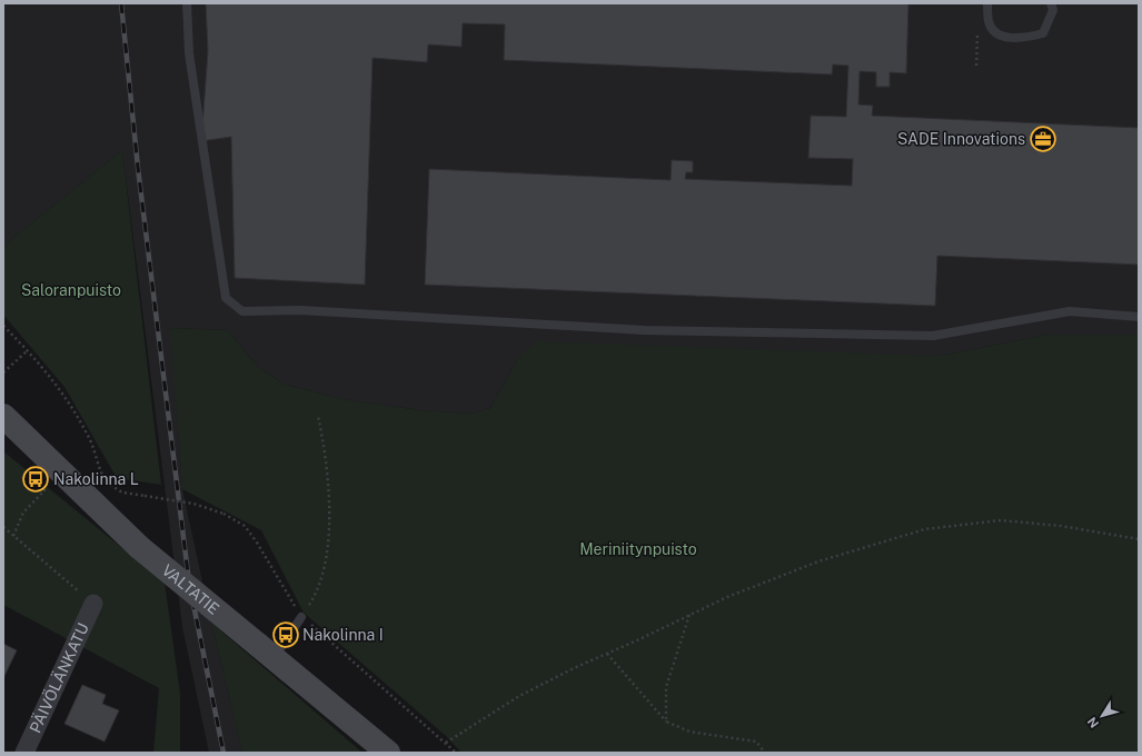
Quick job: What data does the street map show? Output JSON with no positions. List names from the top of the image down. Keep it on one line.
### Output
{"streets":{"main road":["VALTATIE"],"street":["PÄIVÖLÄNKATU"]},"parks":["Saloranpuisto","Meriniitynpuisto"],"places":{"office":["SADE Innovations"],"bus stop":["Nakolinna L","Nakolinna I"]},"north":"bottom left"}
